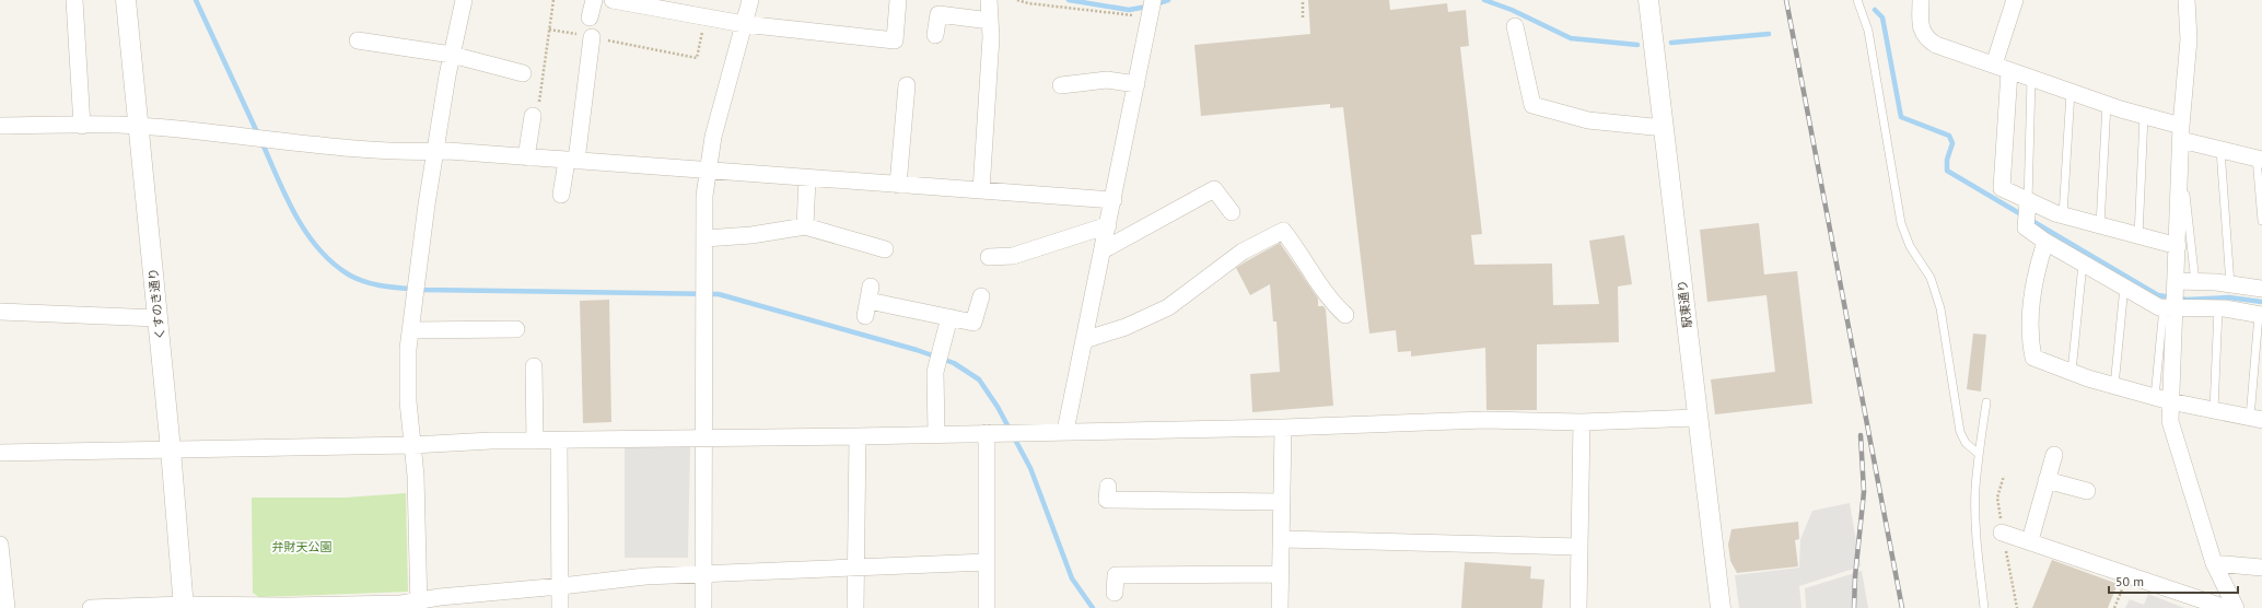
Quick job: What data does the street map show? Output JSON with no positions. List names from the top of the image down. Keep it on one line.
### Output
{"streets":{"street":["くすのき通り","駅東通り"]},"parks":["弁財天公園"],"scale_bar":"50 m"}
